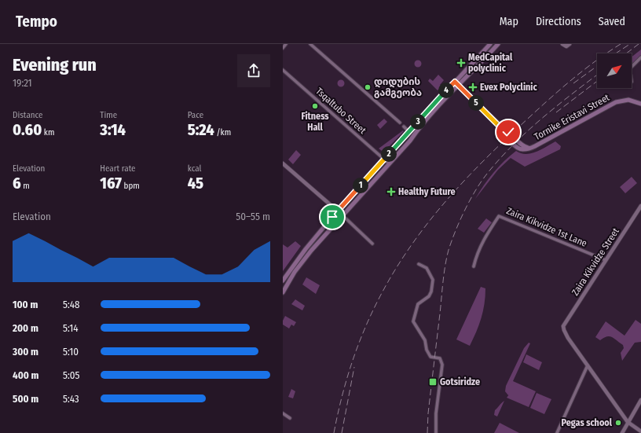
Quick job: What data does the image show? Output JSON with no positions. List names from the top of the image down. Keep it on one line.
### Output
{"streets":{"main road":["Tornike Eristavi Street"],"street":["Tsqaltubo Street","Zaira Kikvidze 1st Lane","Zaira Kikvidze Street"]},"crossings":[["Zaira Kikvidze 1st Lane","Zaira Kikvidze Street"]],"places":{"health":["MedCapital polyclinic","Evex Polyclinic","Healthy Future"],"other":["დიდუბის გამგეობა","Fitness Hall","Pegas school"],"transit":["Gotsiridze"]},"north":"top right","page":{"header":"Tempo","nav":["Map","Directions","Saved"],"heading":["Evening run","19:21"],"pins":["4","5","3","2","1"],"stats":[["Distance","0.60 km"],["Time","3:14"],["Pace","5:24 /km"],["Elevation","6 m"],["Heart rate","167 bpm"],["kcal","45"]],"chart":["Elevation","50–55 m"],"list":[{"name":"100 m","note":"5:48"},{"name":"200 m","note":"5:14"},{"name":"300 m","note":"5:10"},{"name":"400 m","note":"5:05"},{"name":"500 m","note":"5:43"}]}}
